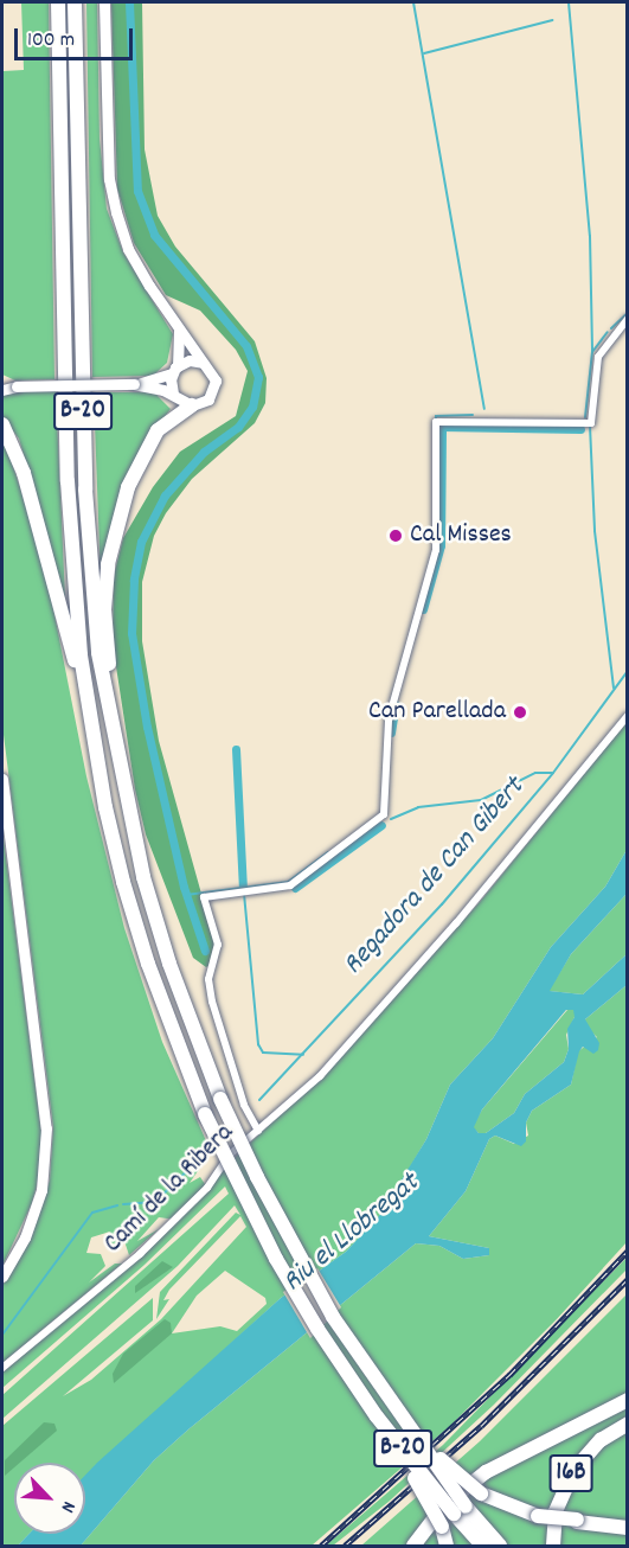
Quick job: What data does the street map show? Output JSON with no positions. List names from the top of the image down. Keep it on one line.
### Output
{"streets":{"highway":["B-20","16B"],"street":["Camí de la Ribera"]},"water":["Regadora de Can Gibert","Riu el Llobregat"],"places":["Cal Misses","Can Parellada"],"scale_bar":"100 m","north":"bottom right"}
